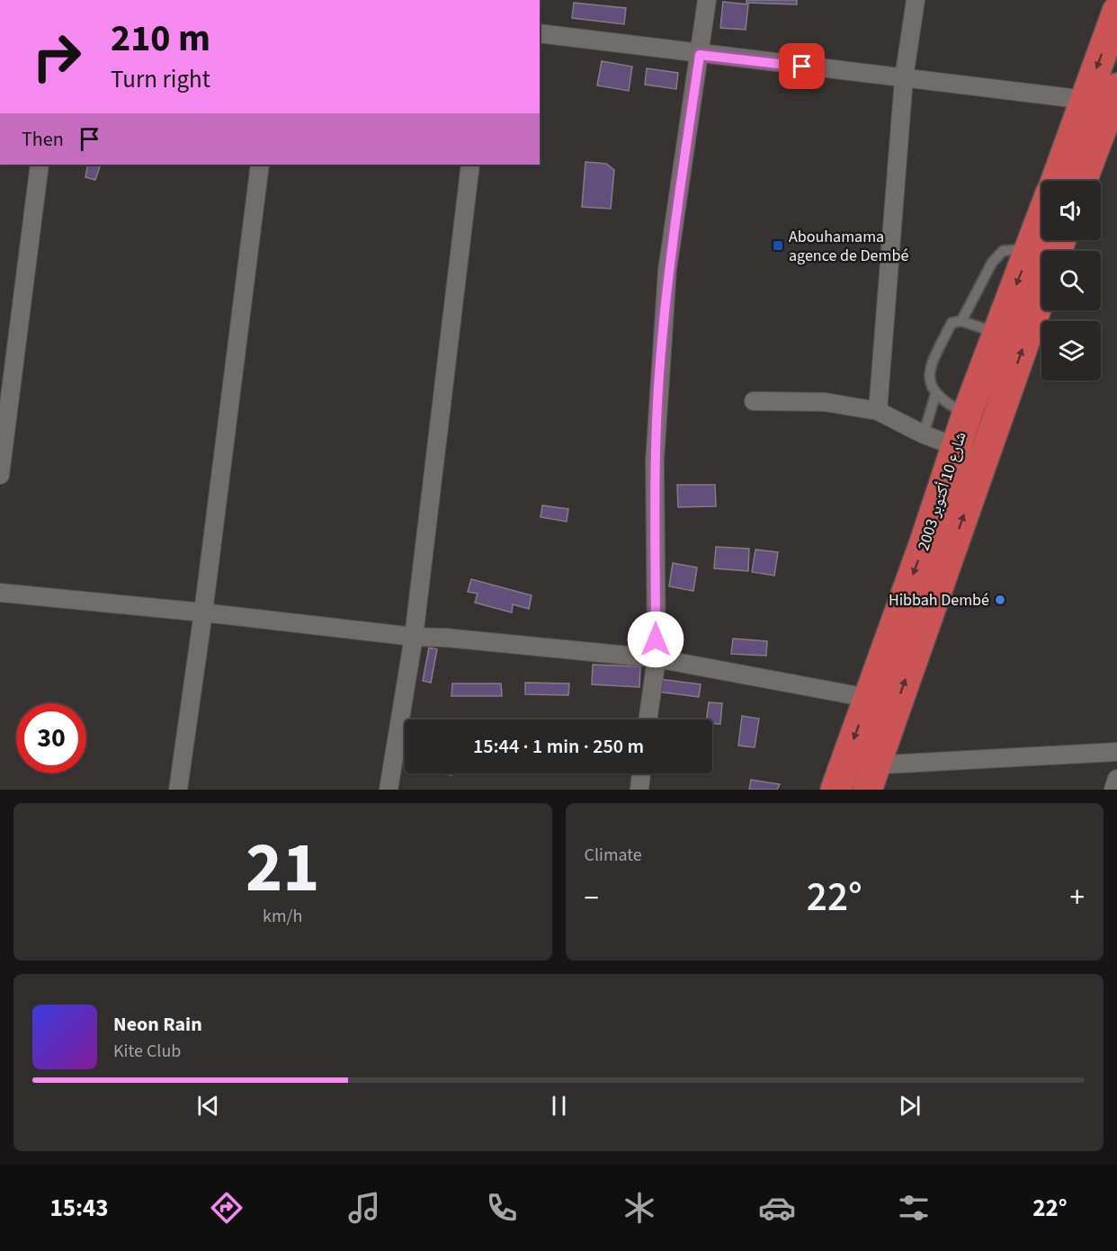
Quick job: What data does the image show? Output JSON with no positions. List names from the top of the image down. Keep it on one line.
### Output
{"streets":{"highway":["شارع 10 أكتوبر 2003"]},"places":{"transit":["Abouhamama agence de Dembé"],"other":["Hibbah Dembé"]},"page":{"turn":["210 m","Turn right"],"then":"Then","limit":"30","trip":"15:44 · 1 min · 250 m","tile":[["21","km/h"],"Climate"],"heat":["−","22°","+"],"song":["Neon Rain","Kite Club"],"tabs":["15:43","22°"]}}
